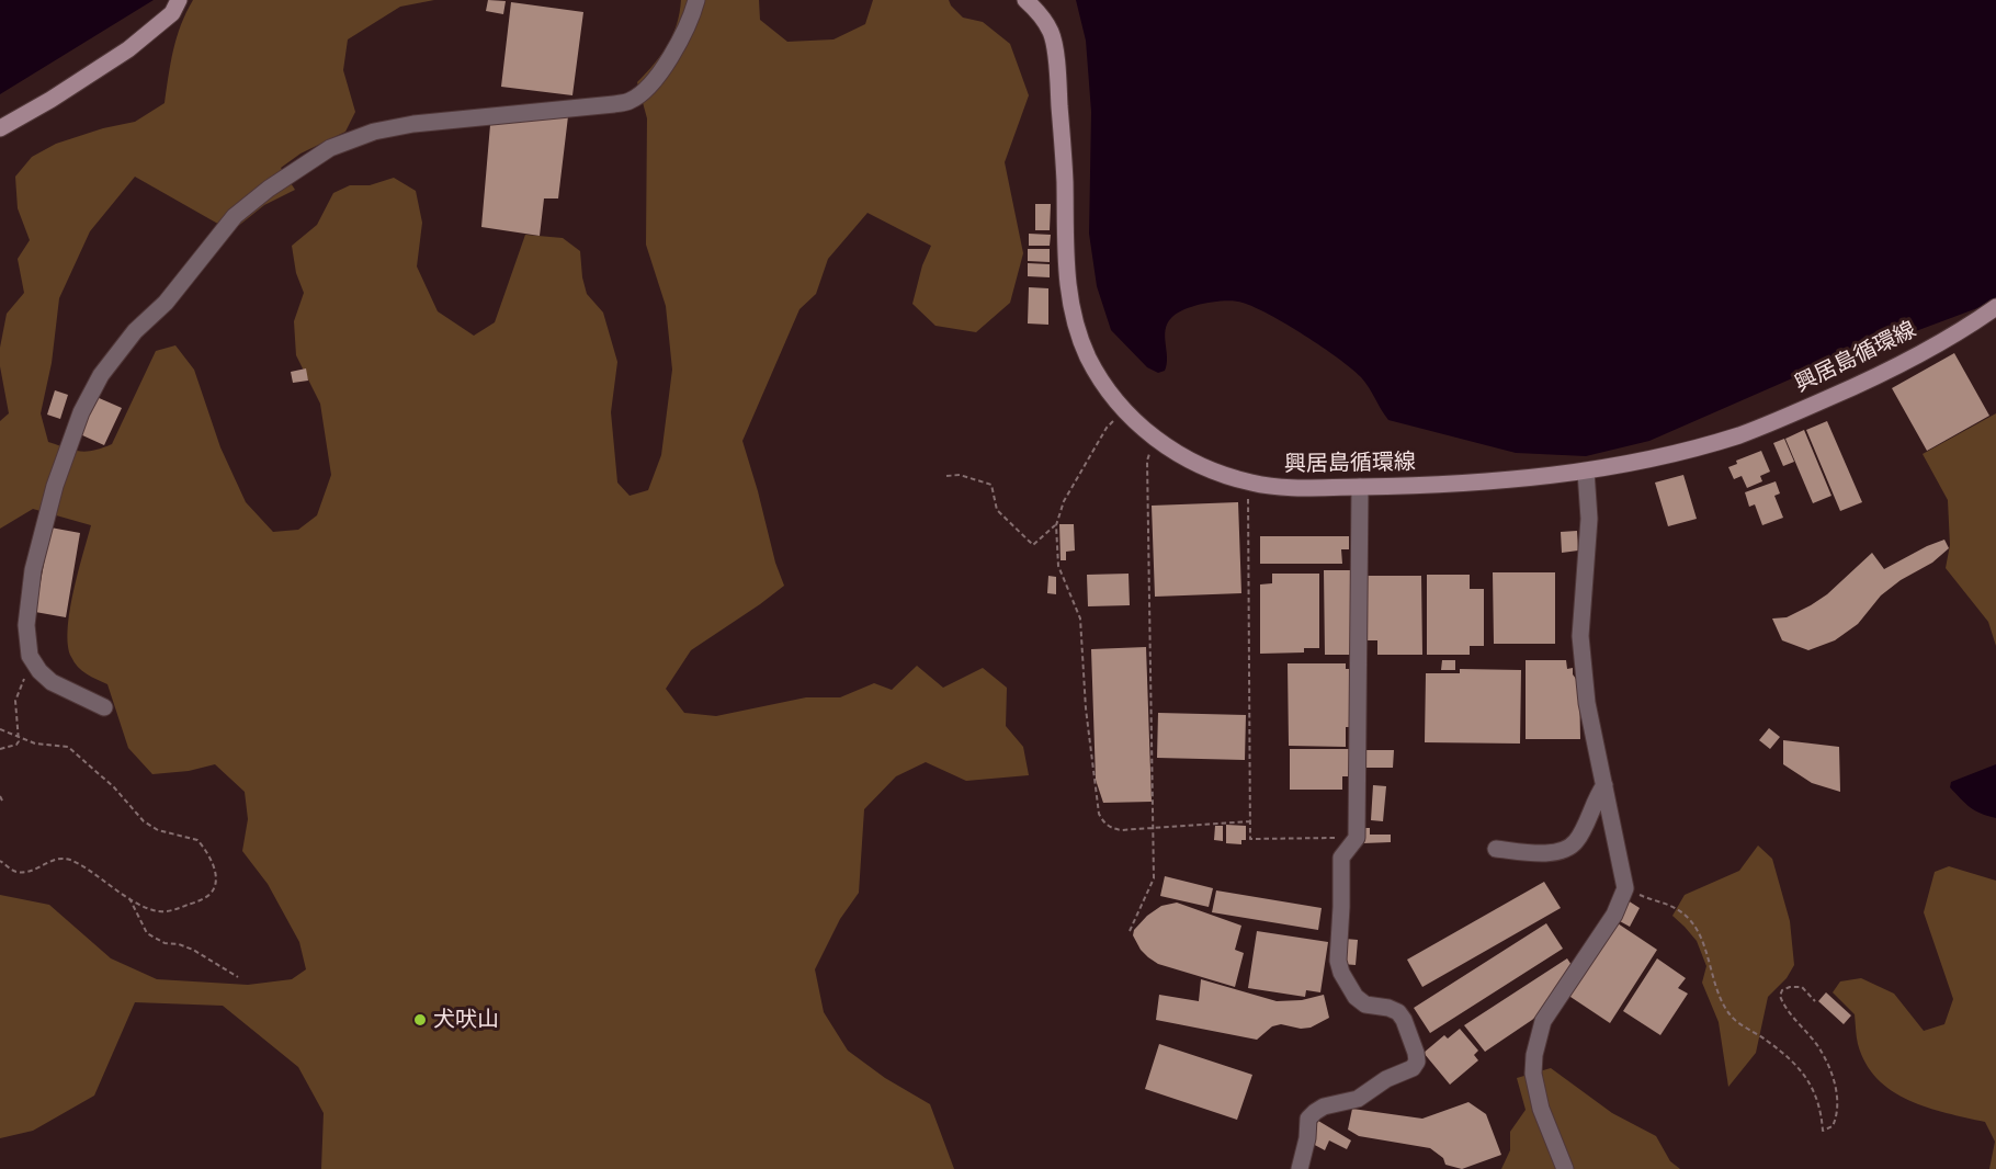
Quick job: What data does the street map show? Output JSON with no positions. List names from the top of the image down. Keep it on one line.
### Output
{"streets":{"main road":["興居島循環線"]},"places":["犬吠山"]}
